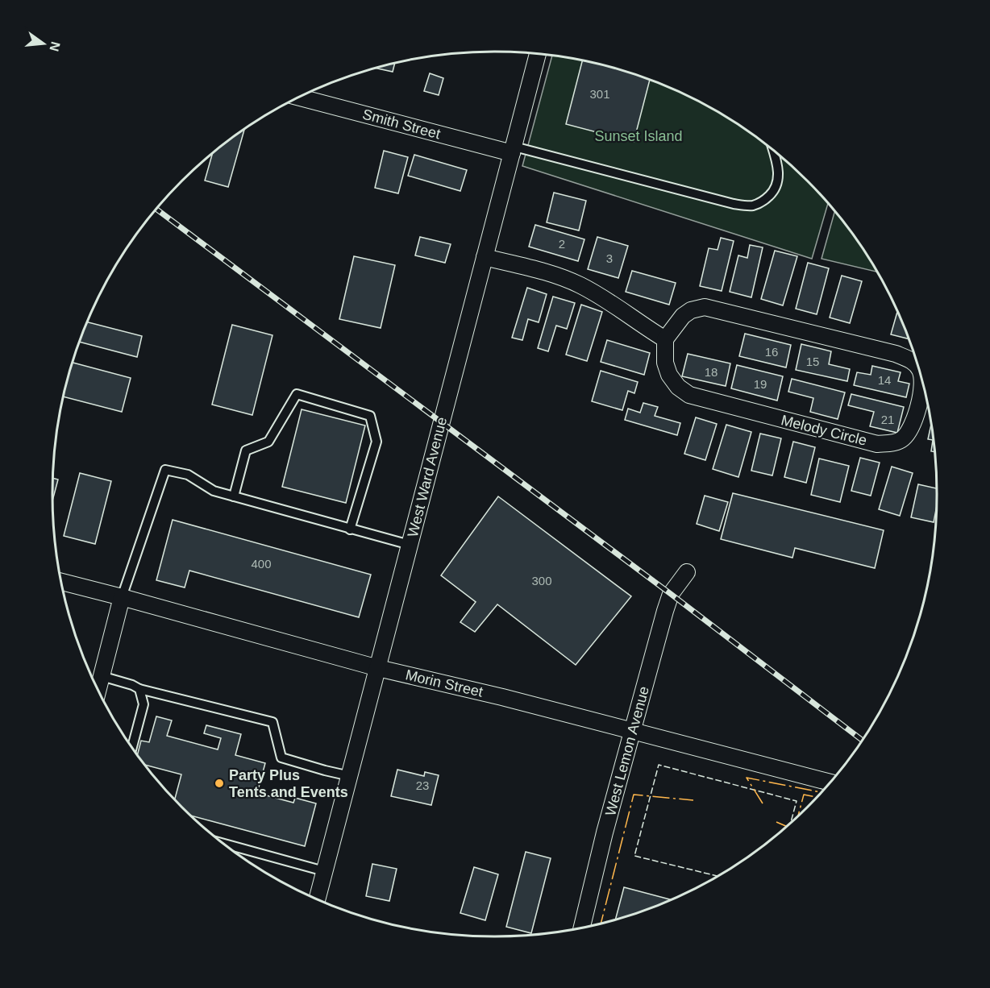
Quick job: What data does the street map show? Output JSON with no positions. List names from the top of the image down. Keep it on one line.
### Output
{"streets":{"street":["Smith Street","Melody Circle","West Ward Avenue","Morin Street","West Lemon Avenue"]},"crossings":[["Smith Street","West Ward Avenue"],["West Ward Avenue","Morin Street"],["Morin Street","West Lemon Avenue"]],"parks":["Sunset Island"],"places":["Party Plus Tents and Events"],"house_numbers":["301","2","3","16","15","18","14","19","21","400","300","23"],"north":"right"}
